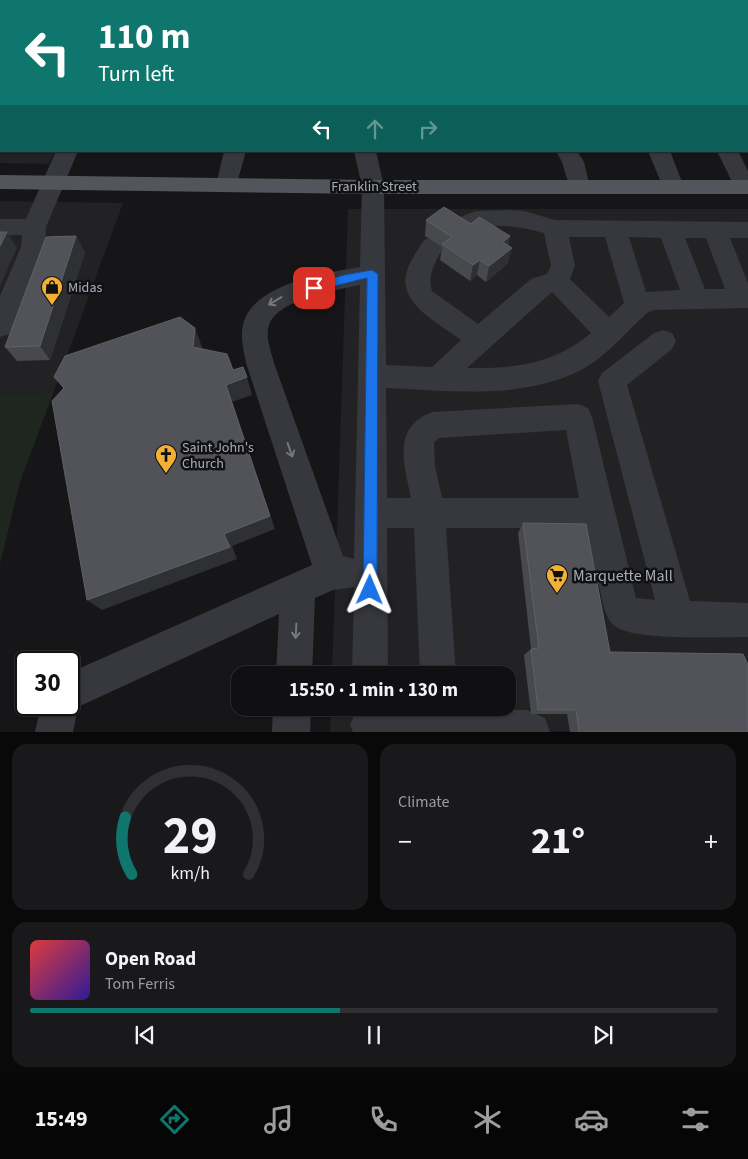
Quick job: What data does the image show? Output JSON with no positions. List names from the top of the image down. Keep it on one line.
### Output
{"streets":{"main road":["Franklin Street"]},"places":{"shop":["Midas"],"church":["Saint John's Church"],"supermarket":["Marquette Mall"]},"page":{"turn":["110 m","Turn left"],"limit":"30","trip":"15:50 · 1 min · 130 m","tile":"Climate","heat":["−","21°","+"],"song":["Open Road","Tom Ferris"],"tabs":"15:49","gauge":["29","km/h"]}}
